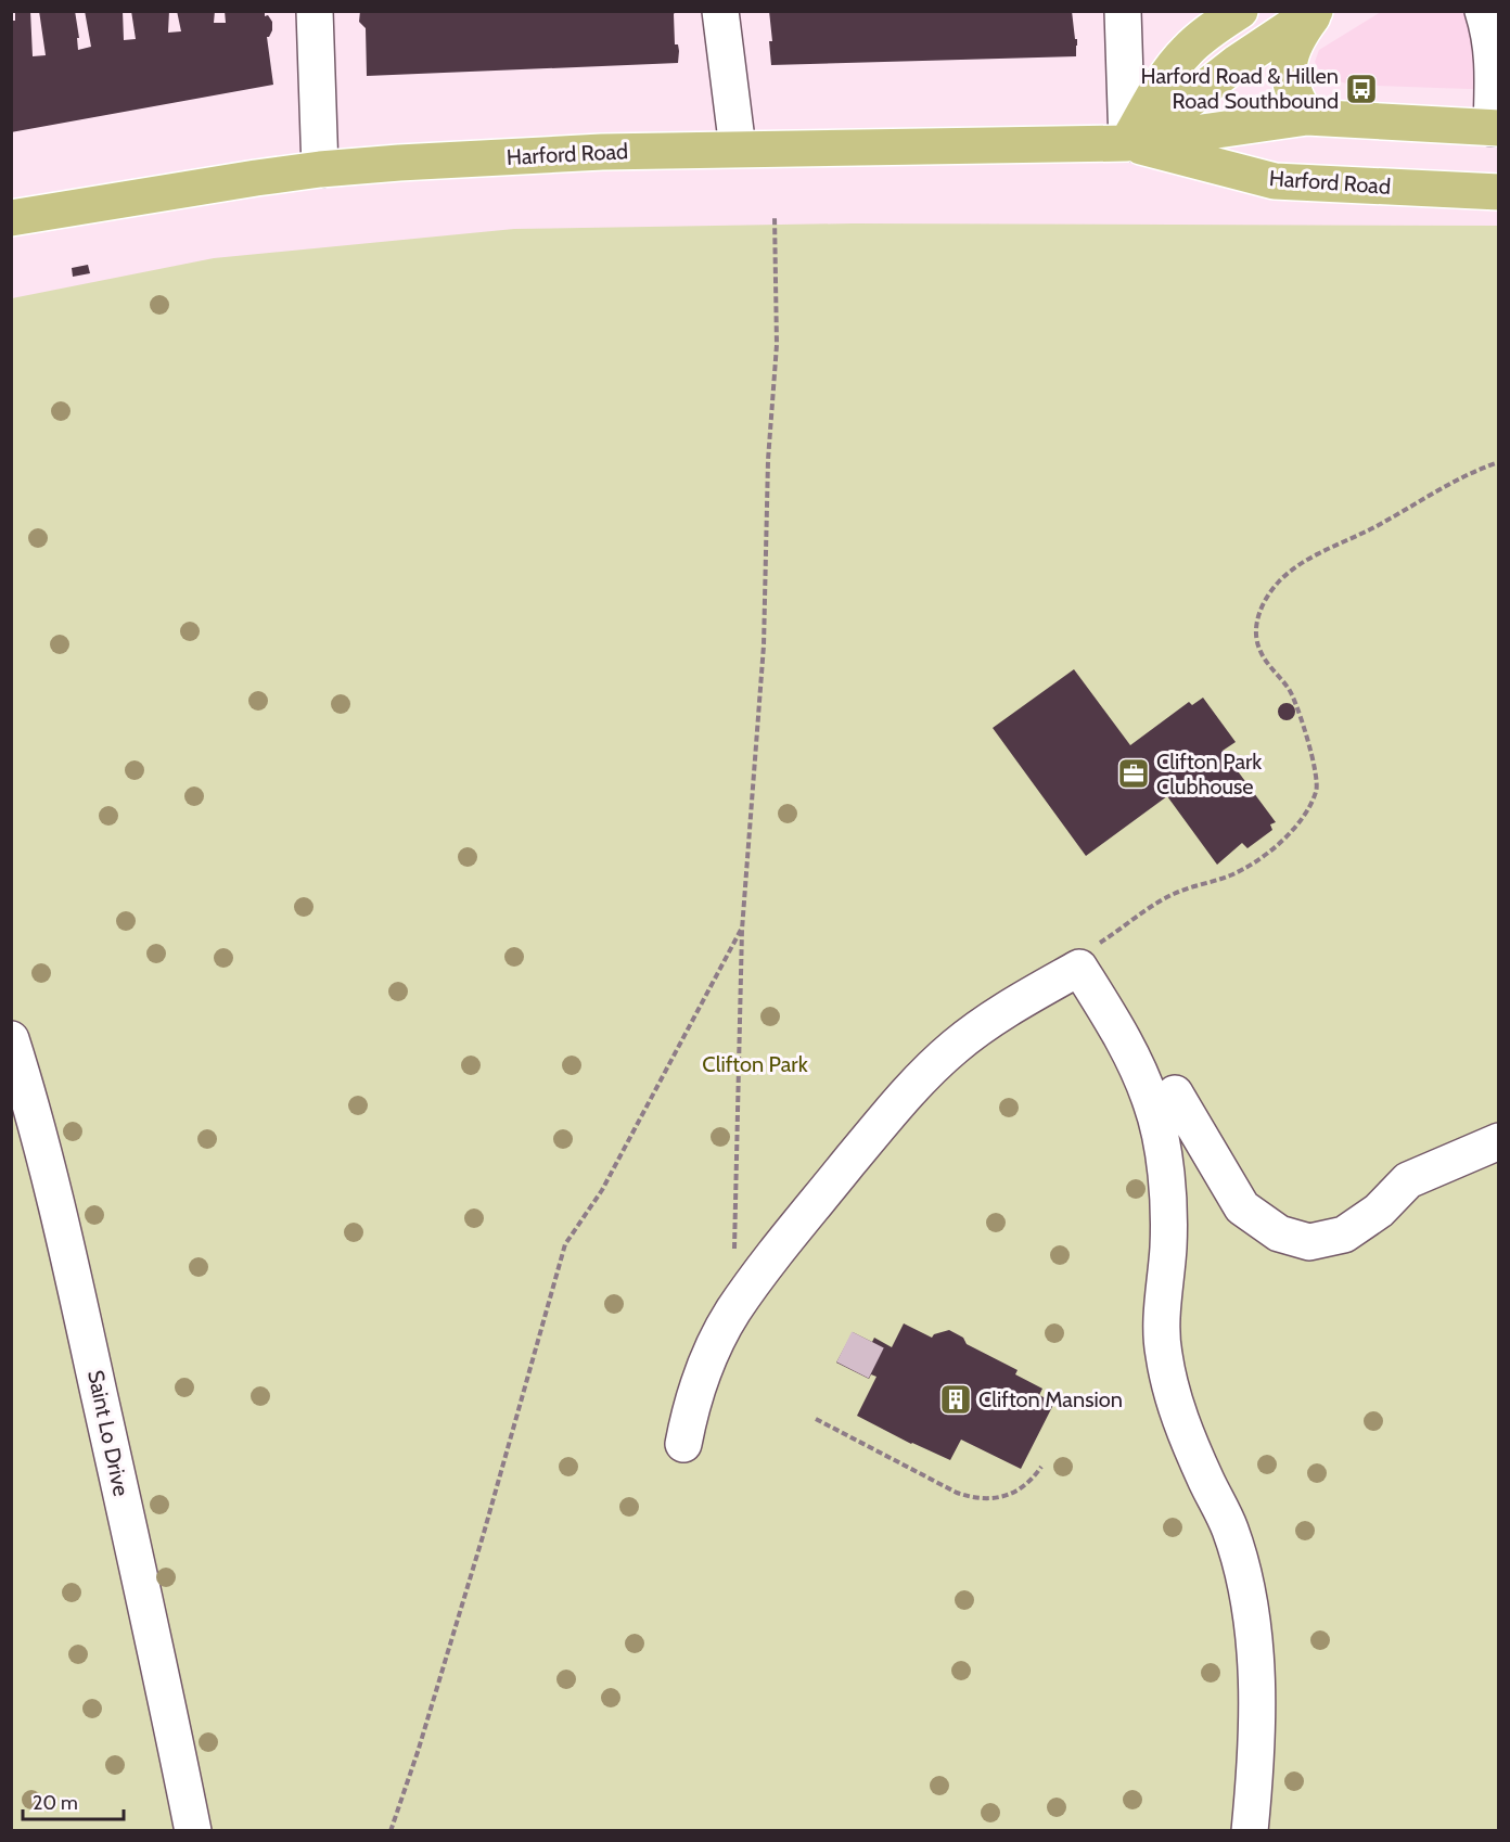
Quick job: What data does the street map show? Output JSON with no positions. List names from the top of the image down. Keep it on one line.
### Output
{"streets":{"main road":["Harford Road"],"street":["Saint Lo Drive"]},"parks":["Clifton Park"],"places":{"bus stop":["Harford Road & Hillen Road Southbound"],"office":["Clifton Park Clubhouse"],"building":["Clifton Mansion"]},"scale_bar":"20 m"}
